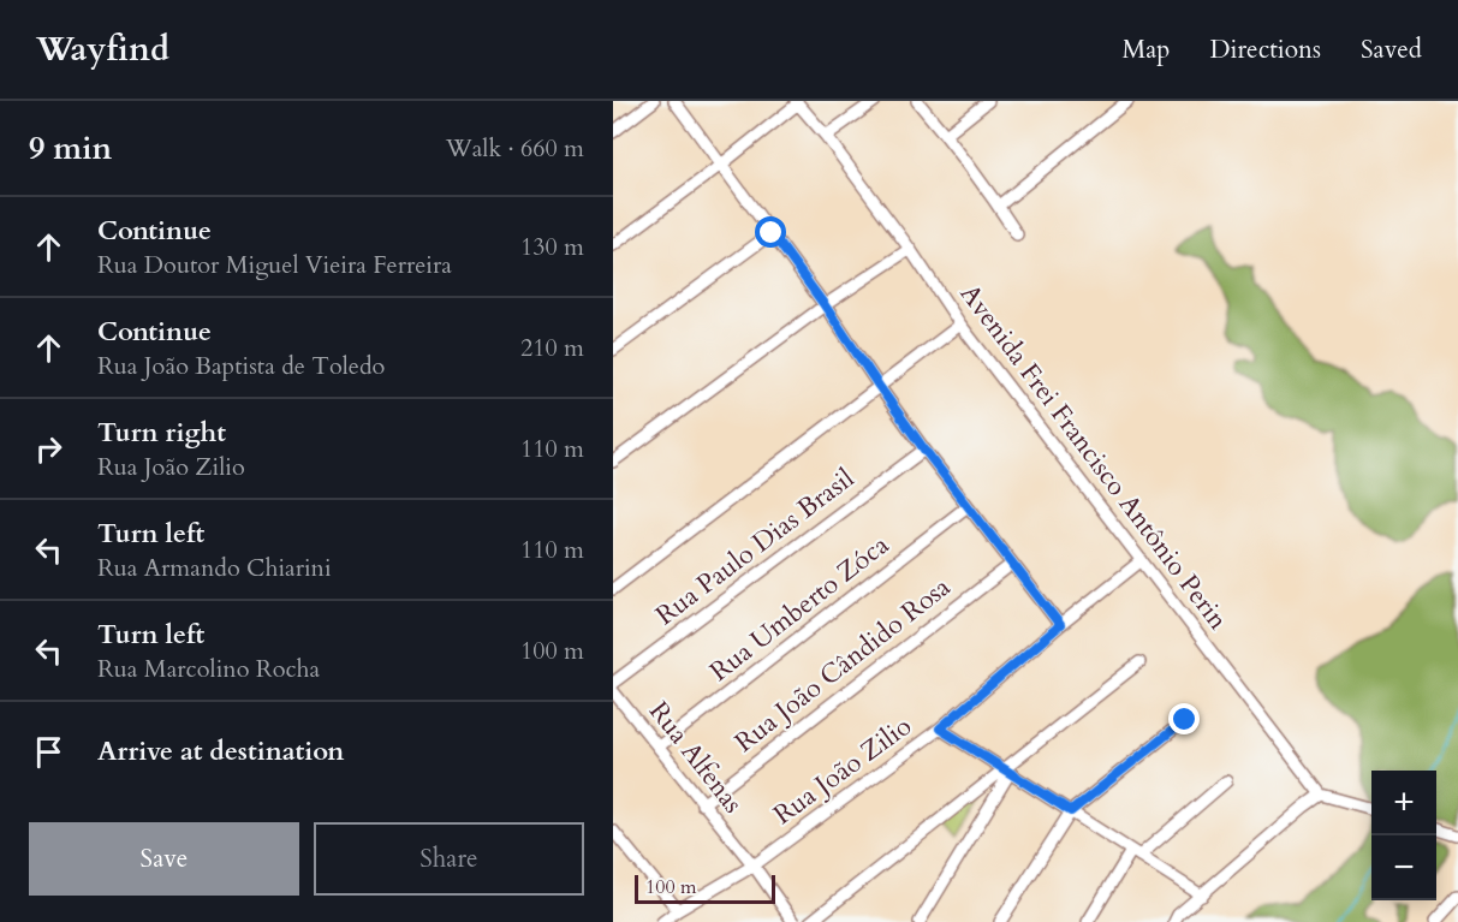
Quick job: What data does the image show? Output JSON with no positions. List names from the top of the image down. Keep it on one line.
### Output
{"streets":{"street":["Avenida Frei Francisco Antônio Perin","Rua Paulo Dias Brasil","Rua Umberto Zóca","Rua João Cândido Rosa","Rua Alfenas","Rua João Zilio"]},"crossings":[["Avenida Frei Francisco Antônio Perin","Rua João Zilio"],["Rua Umberto Zóca","Rua Alfenas"],["Rua João Cândido Rosa","Rua Alfenas"],["Rua Alfenas","Rua João Zilio"]],"scale_bar":"100 m","page":{"header":"Wayfind","nav":["Map","Directions","Saved"],"heading":["9 min","Walk · 660 m"],"list":[["Continue","Rua Doutor Miguel Vieira Ferreira","130 m"],["Continue","Rua João Baptista de Toledo","210 m"],["Turn right","Rua João Zilio","110 m"],["Turn left","Rua Armando Chiarini","110 m"],["Turn left","Rua Marcolino Rocha","100 m"],"Arrive at destination"],"map_buttons":["+","−"],"buttons":["Save","Share"],"scale":"100 m"}}
